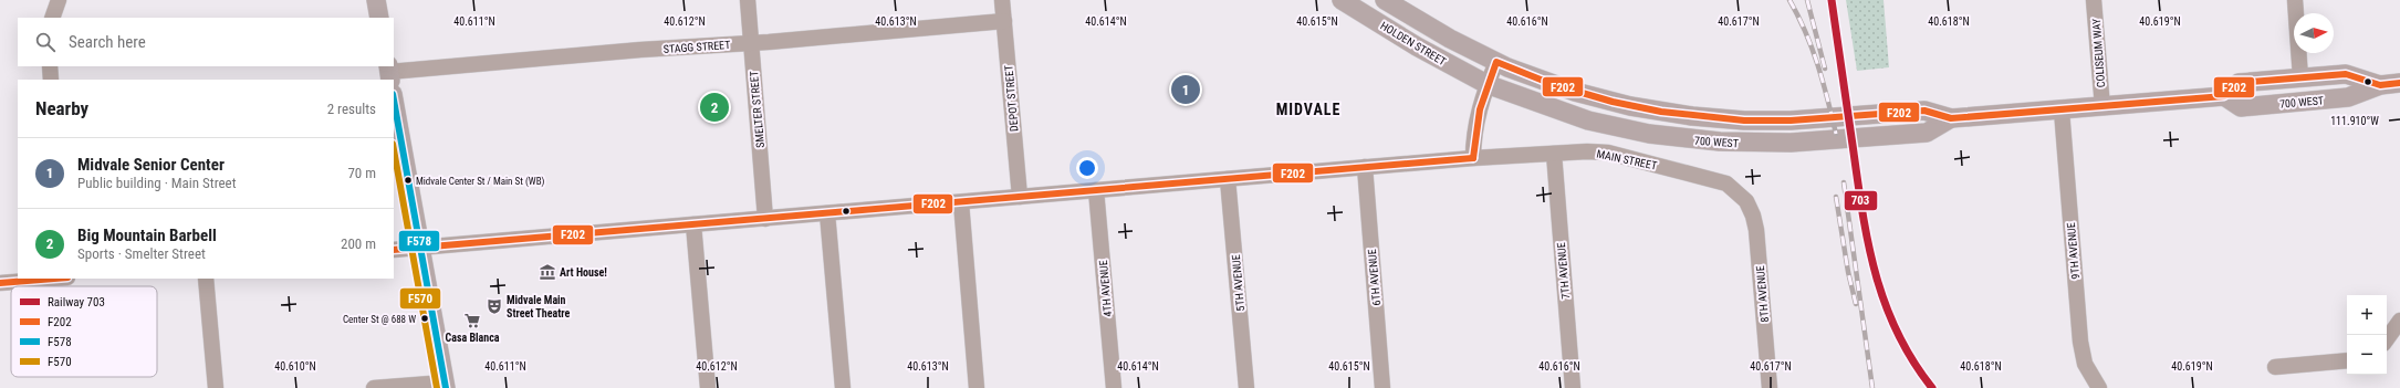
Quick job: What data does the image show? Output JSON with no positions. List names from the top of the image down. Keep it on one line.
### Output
{"streets":{"main road":["HOLDEN STREET","700 WEST"],"street":["STAGG STREET","COLISEUM WAY","DEPOT STREET","SMELTER STREET","MAIN STREET","9TH AVENUE","7TH AVENUE","6TH AVENUE","5TH AVENUE","4TH AVENUE","8TH AVENUE"]},"crossings":[["HOLDEN STREET","700 WEST"],["STAGG STREET","DEPOT STREET"],["STAGG STREET","SMELTER STREET"],["COLISEUM WAY","700 WEST"],["DEPOT STREET","MAIN STREET"],["700 WEST","9TH AVENUE"],["SMELTER STREET","MAIN STREET"],["MAIN STREET","7TH AVENUE"],["MAIN STREET","6TH AVENUE"],["MAIN STREET","5TH AVENUE"],["MAIN STREET","4TH AVENUE"],["MAIN STREET","8TH AVENUE"]],"districts":["MIDVALE"],"places":{"other":["Midvale Center St / Main St (WB)","Center St @ 688 W"],"museum":["Art House!"],"theatre":["Midvale Main Street Theatre"],"supermarket":["Casa Blanca"]},"lines":["rail line 703","transit line F202","transit line F578","transit line F570"],"legend":["Railway 703","F202","F578","F570"],"north":"right","page":{"search":"Search here","pins":["1","2"],"heading":["Nearby","2 results"],"list":[{"mark":"1","name":"Midvale Senior Center","note":"Public building · Main Street","value":"70 m"},{"mark":"2","name":"Big Mountain Barbell","note":"Sports · Smelter Street","value":"200 m"}],"map_buttons":["+","−"]},"coordinates":["40.611°N","40.612°N","40.613°N","40.614°N","40.615°N","40.616°N","40.617°N","40.618°N","40.619°N","111.910°W","40.610°N"]}
